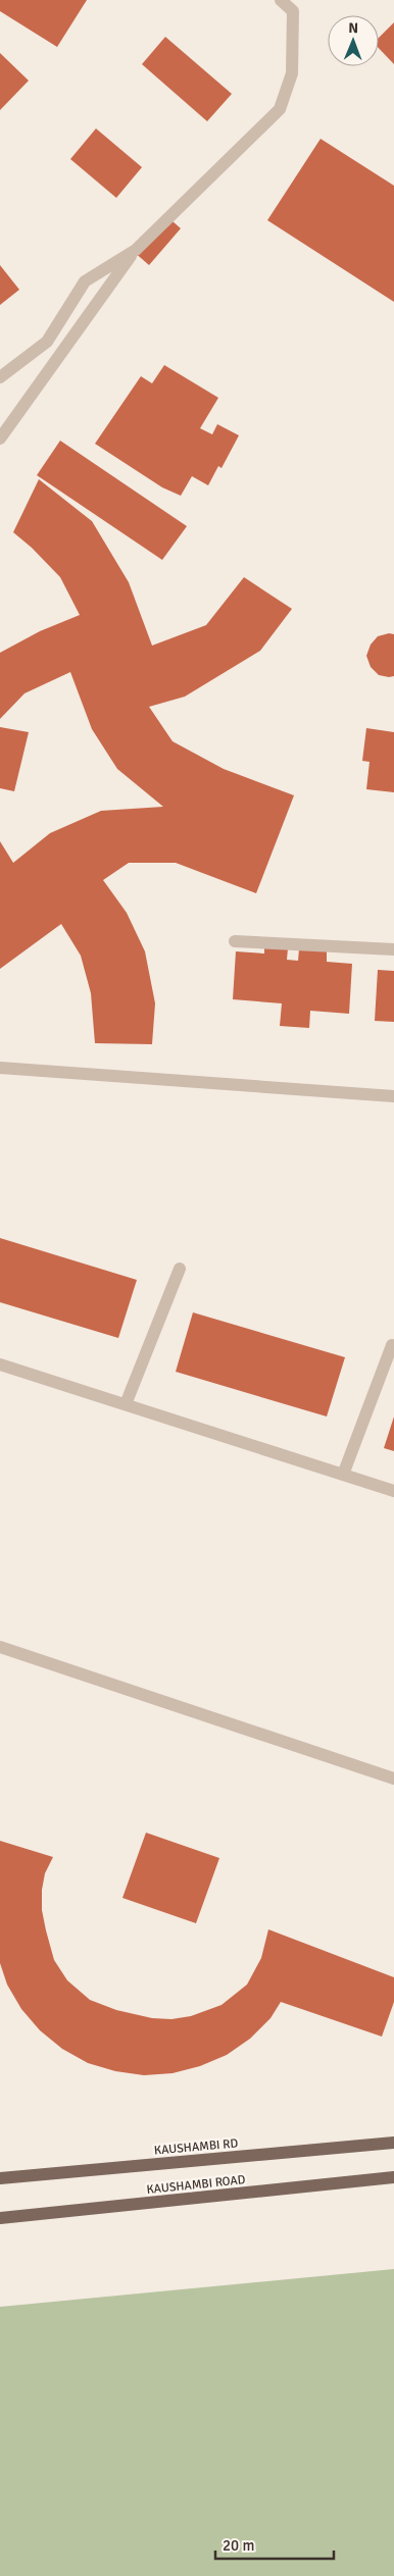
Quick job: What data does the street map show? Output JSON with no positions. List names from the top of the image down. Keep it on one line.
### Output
{"streets":{"main road":["KAUSHAMBI RD","KAUSHAMBI ROAD"]},"scale_bar":"20 m","north":"top"}
